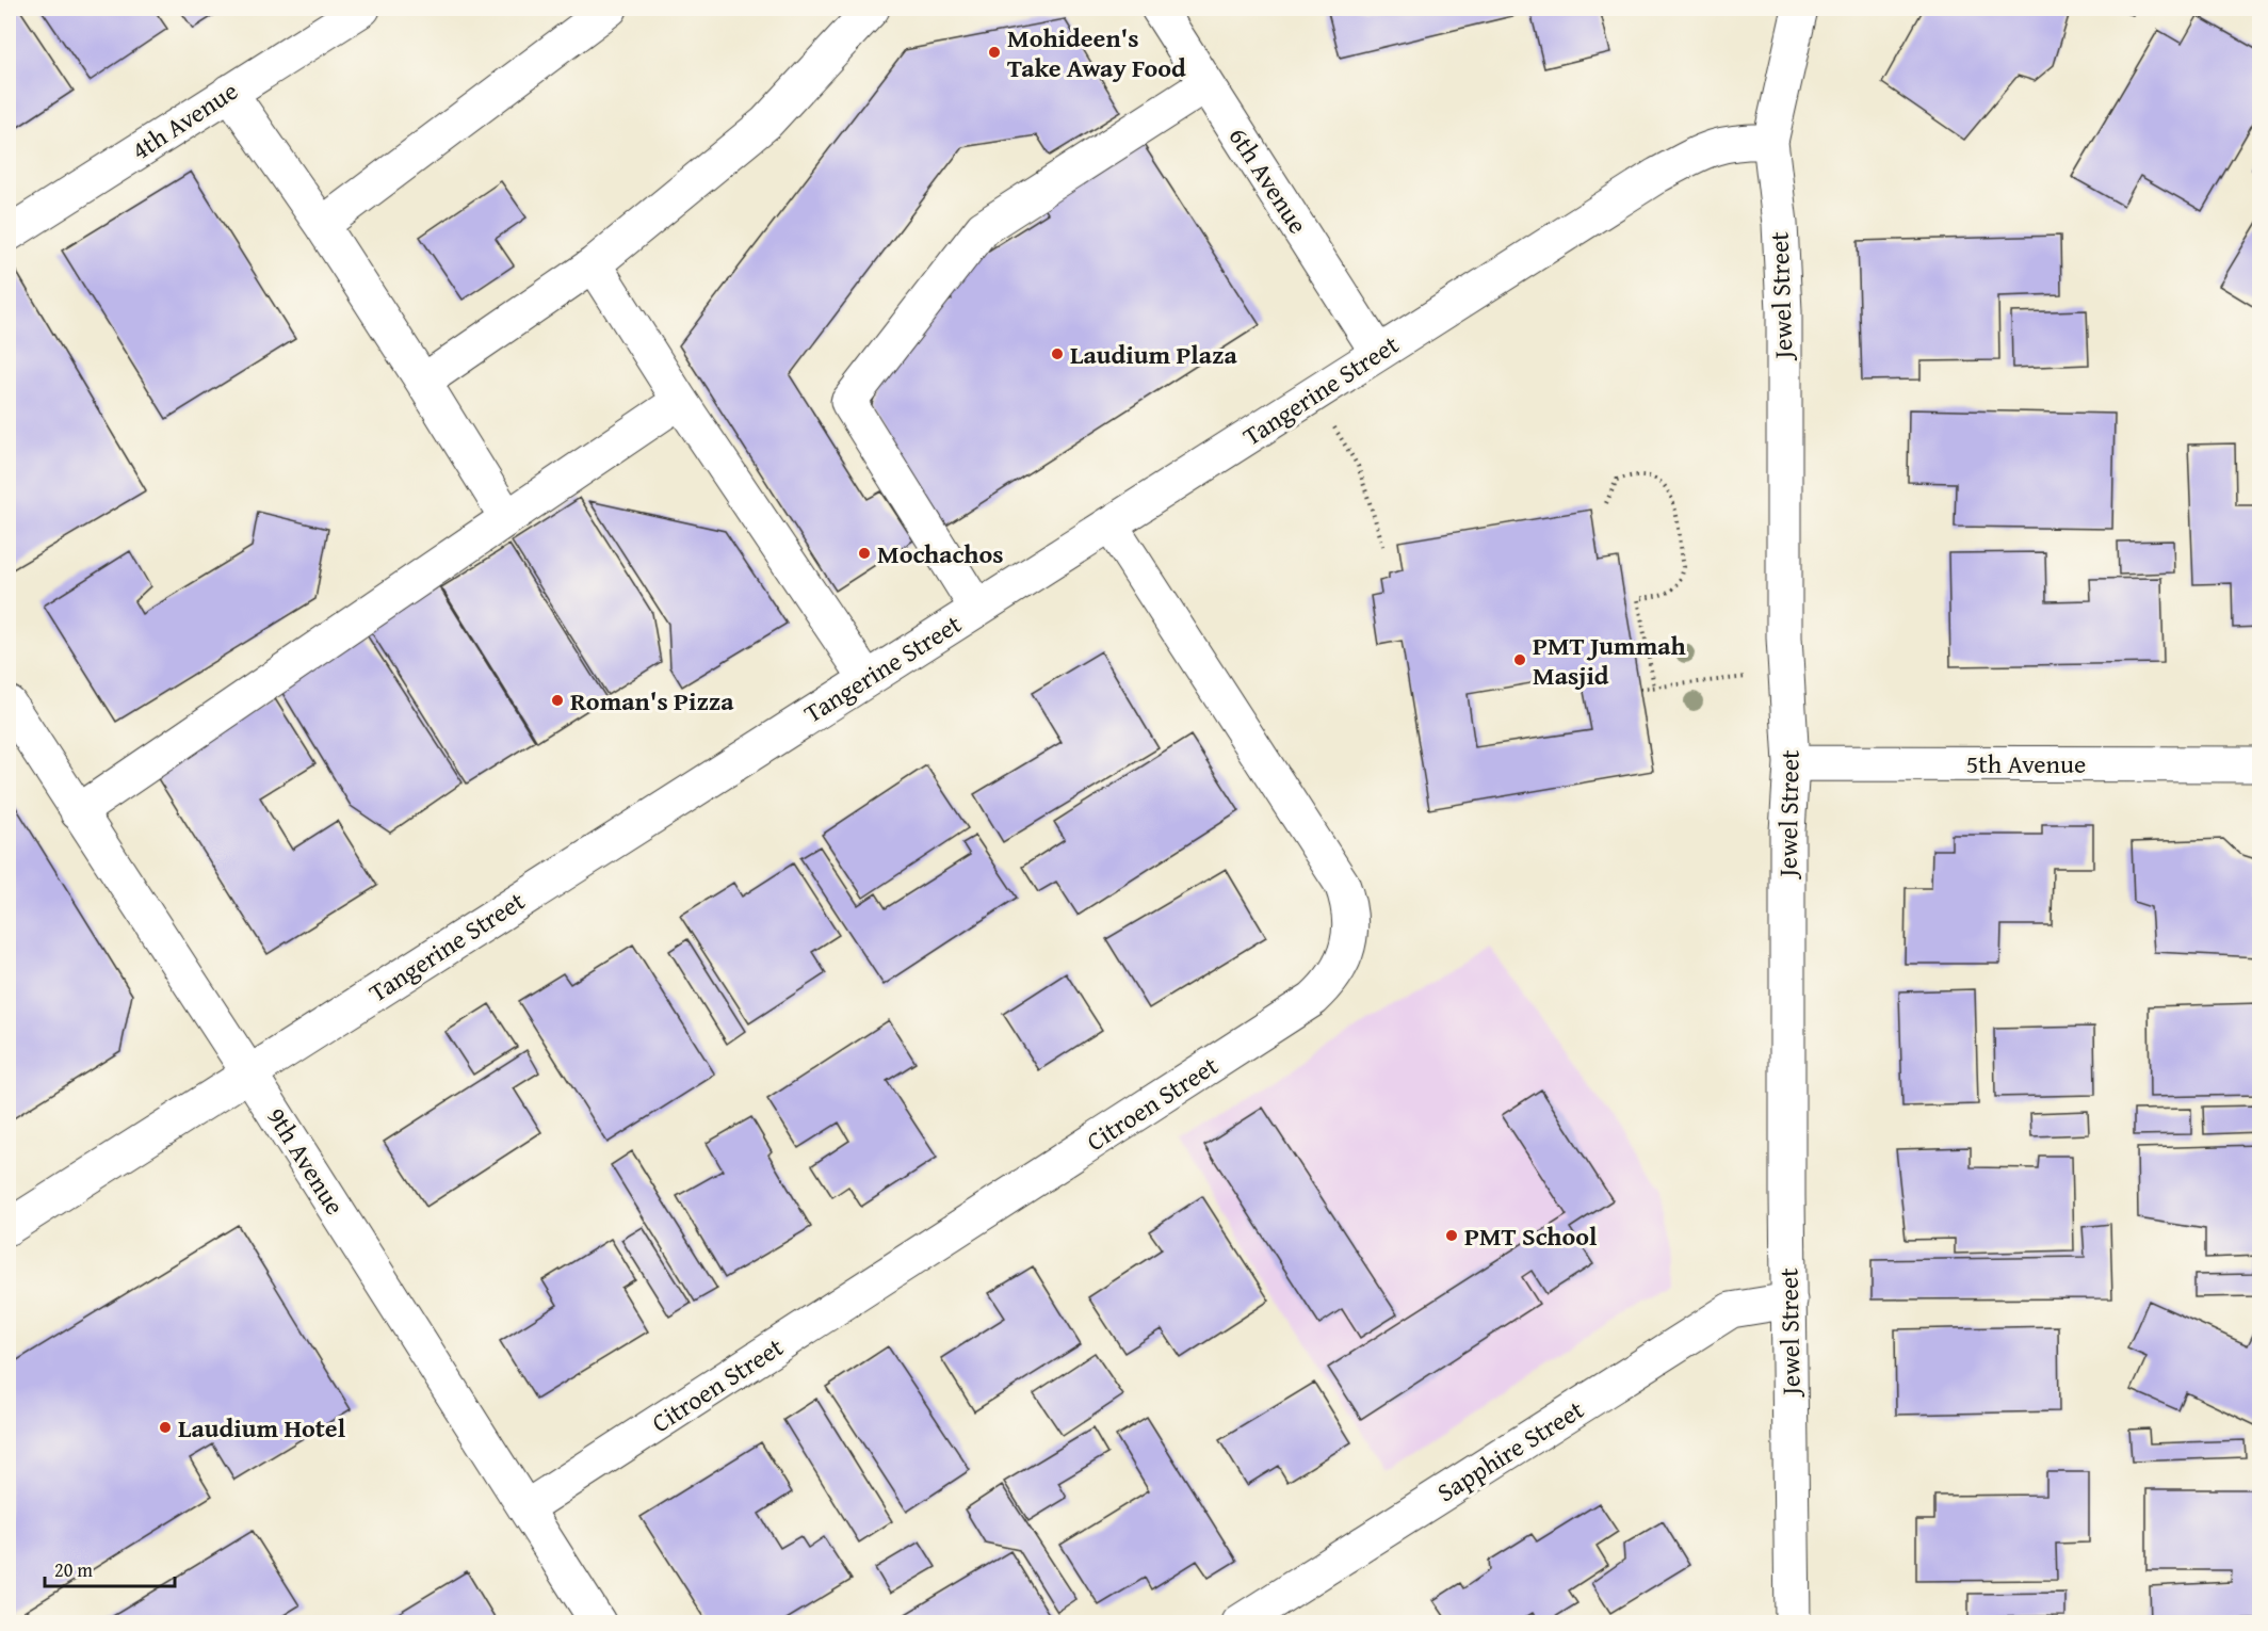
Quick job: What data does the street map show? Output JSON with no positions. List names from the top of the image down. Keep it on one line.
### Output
{"streets":{"street":["4th Avenue","6th Avenue","Jewel Street","Tangerine Street","5th Avenue","Citroen Street","9th Avenue","Sapphire Street"]},"crossings":[["6th Avenue","Tangerine Street"],["Jewel Street","Tangerine Street"],["Jewel Street","5th Avenue"],["Jewel Street","Sapphire Street"],["Tangerine Street","Citroen Street"],["Tangerine Street","9th Avenue"],["Citroen Street","9th Avenue"]],"places":["Mohideen's Take Away Food","Laudium Plaza","Mochachos","PMT Jummah Masjid","Roman's Pizza","PMT School","Laudium Hotel"],"scale_bar":"20 m"}
